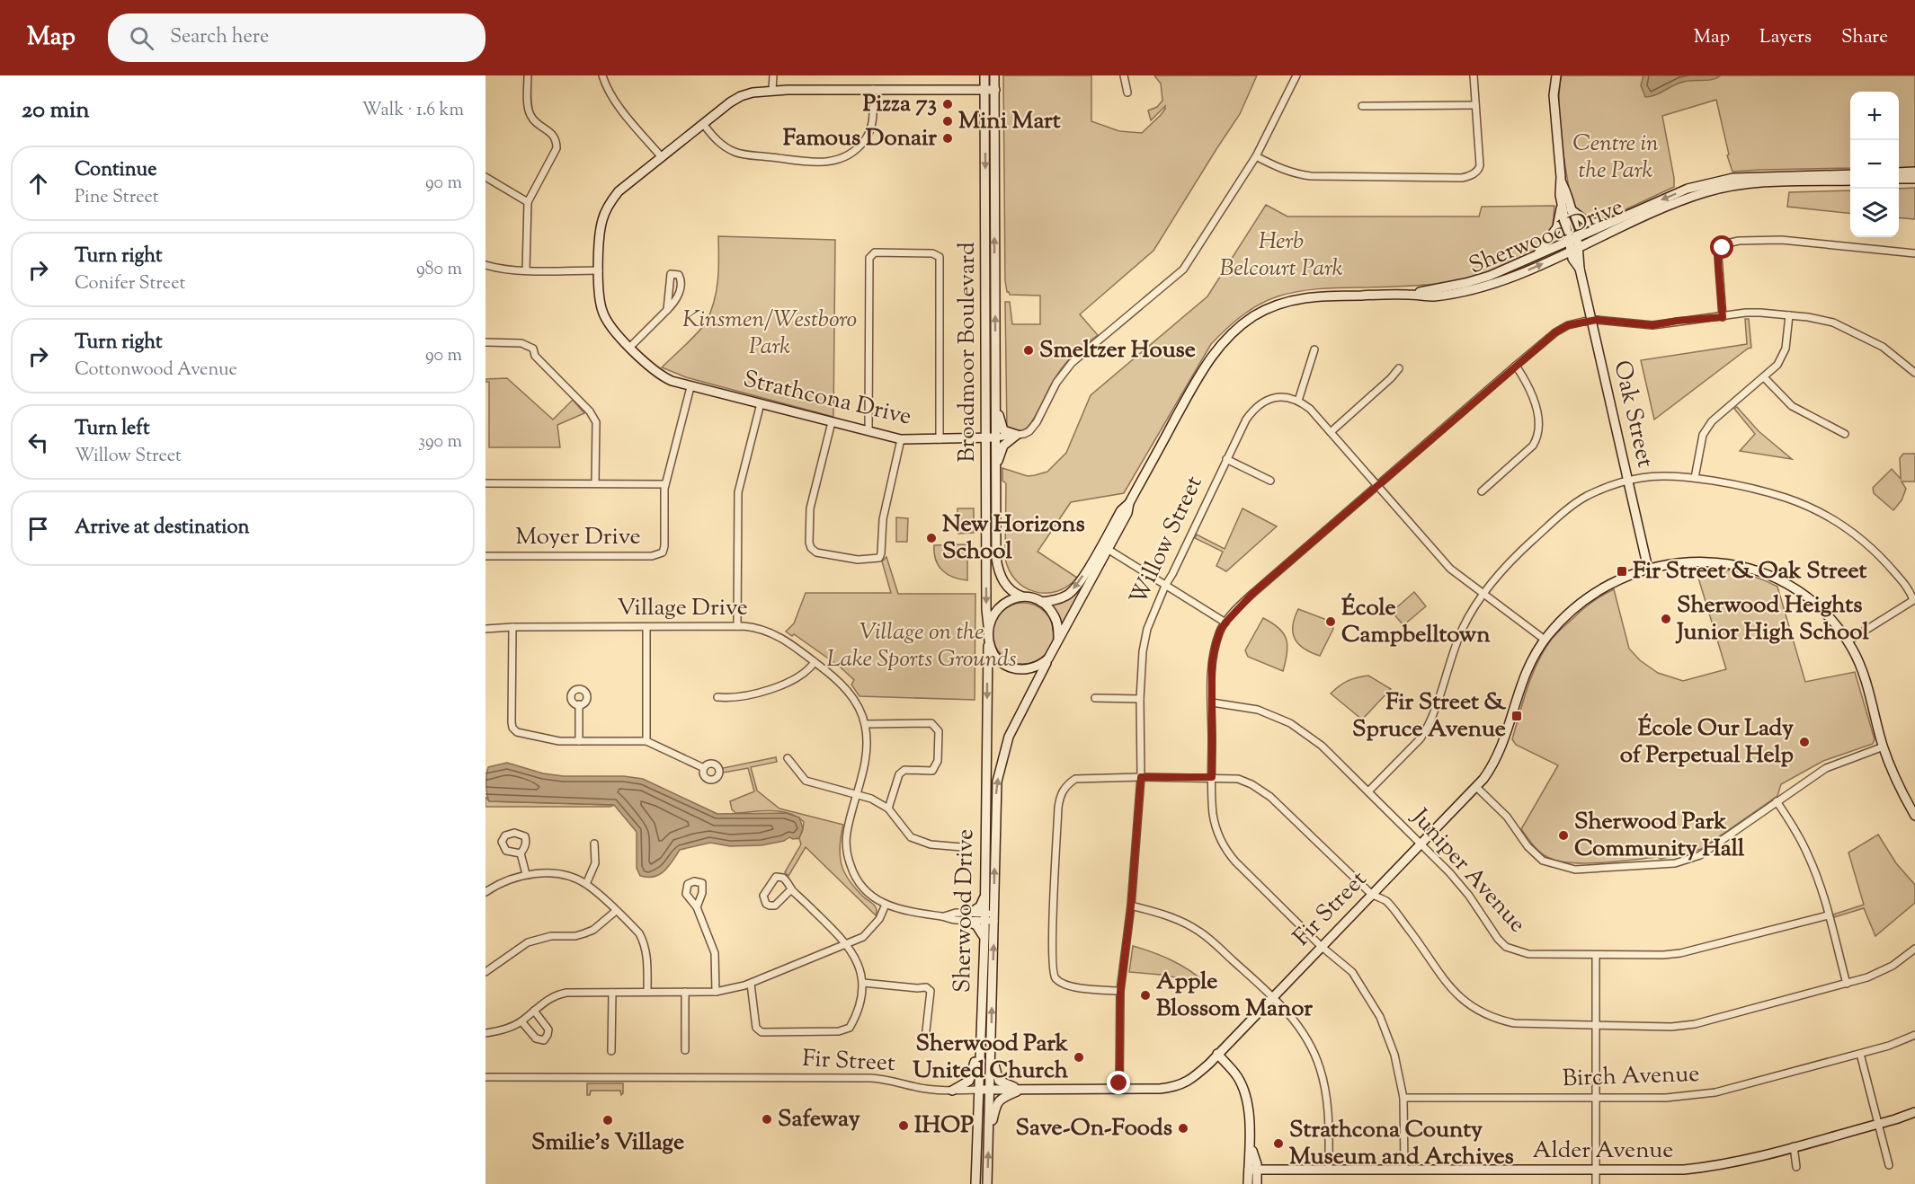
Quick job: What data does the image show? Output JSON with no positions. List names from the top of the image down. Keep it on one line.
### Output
{"streets":{"main road":["Sherwood Drive","Broadmoor Boulevard","Strathcona Drive","Oak Street","Fir Street","Alder Avenue"],"street":["Moyer Drive","Willow Street","Village Drive","Juniper Avenue","Birch Avenue"]},"crossings":[["Sherwood Drive","Broadmoor Boulevard"],["Sherwood Drive","Oak Street"],["Sherwood Drive","Village Drive"],["Sherwood Drive","Fir Street"],["Broadmoor Boulevard","Strathcona Drive"],["Strathcona Drive","Moyer Drive"],["Oak Street","Fir Street"],["Willow Street","Fir Street"],["Juniper Avenue","Fir Street"]],"parks":["Centre in the Park","Herb Belcourt Park","Kinsmen/Westboro Park","Village on the Lake Sports Grounds"],"places":{"other":["Pizza 73","Mini Mart","Famous Donair","Smeltzer House","New Horizons School","Sherwood Heights Junior High School","École Campbelltown","École Our Lady of Perpetual Help","Sherwood Park Community Hall","Apple Blossom Manor","Sherwood Park United Church","Safeway","Smilie's Village","IHOP","Save-On-Foods","Strathcona County Museum and Archives"],"transit":["Fir Street & Oak Street","Fir Street & Spruce Avenue"]},"page":{"header":"Map","search":"Search here","nav":["Map","Layers","Share"],"heading":["20 min","Walk · 1.6 km"],"map_buttons":["+","−"],"list":[["Continue","Pine Street","90 m"],["Turn right","Conifer Street","980 m"],["Turn right","Cottonwood Avenue","90 m"],["Turn left","Willow Street","390 m"],"Arrive at destination"]}}
